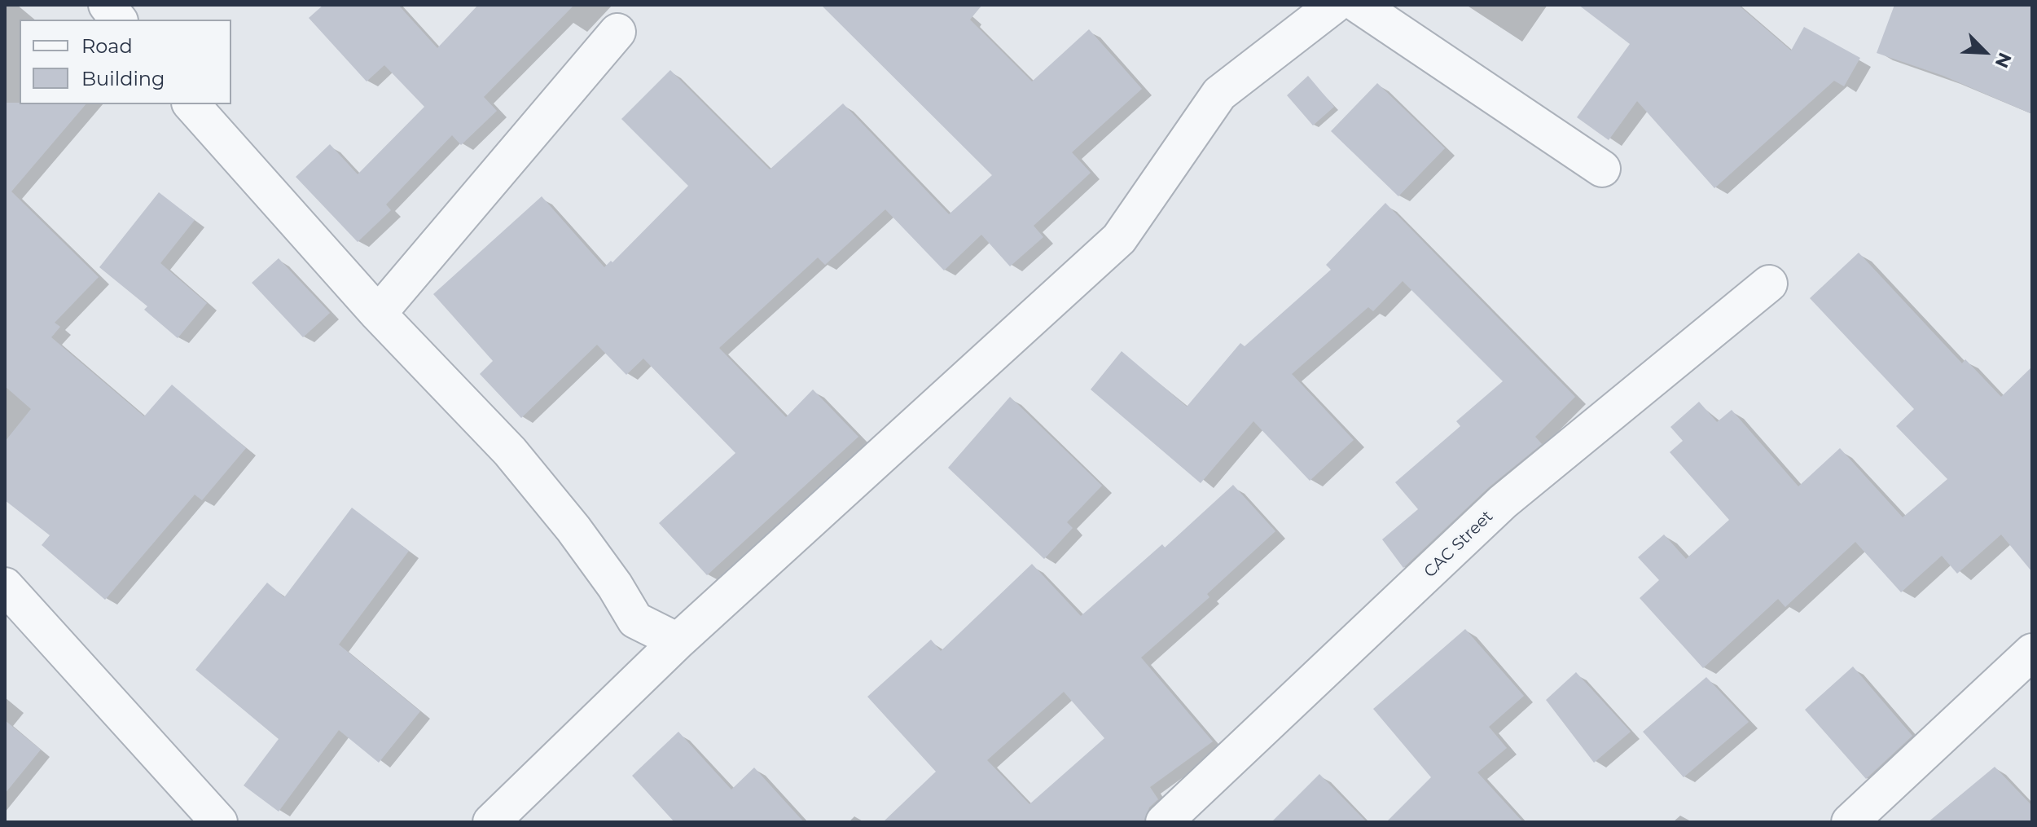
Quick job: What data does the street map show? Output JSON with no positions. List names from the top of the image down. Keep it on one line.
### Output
{"streets":{"street":["CAC Street"]},"legend":["Road","Building"],"north":"bottom right"}
